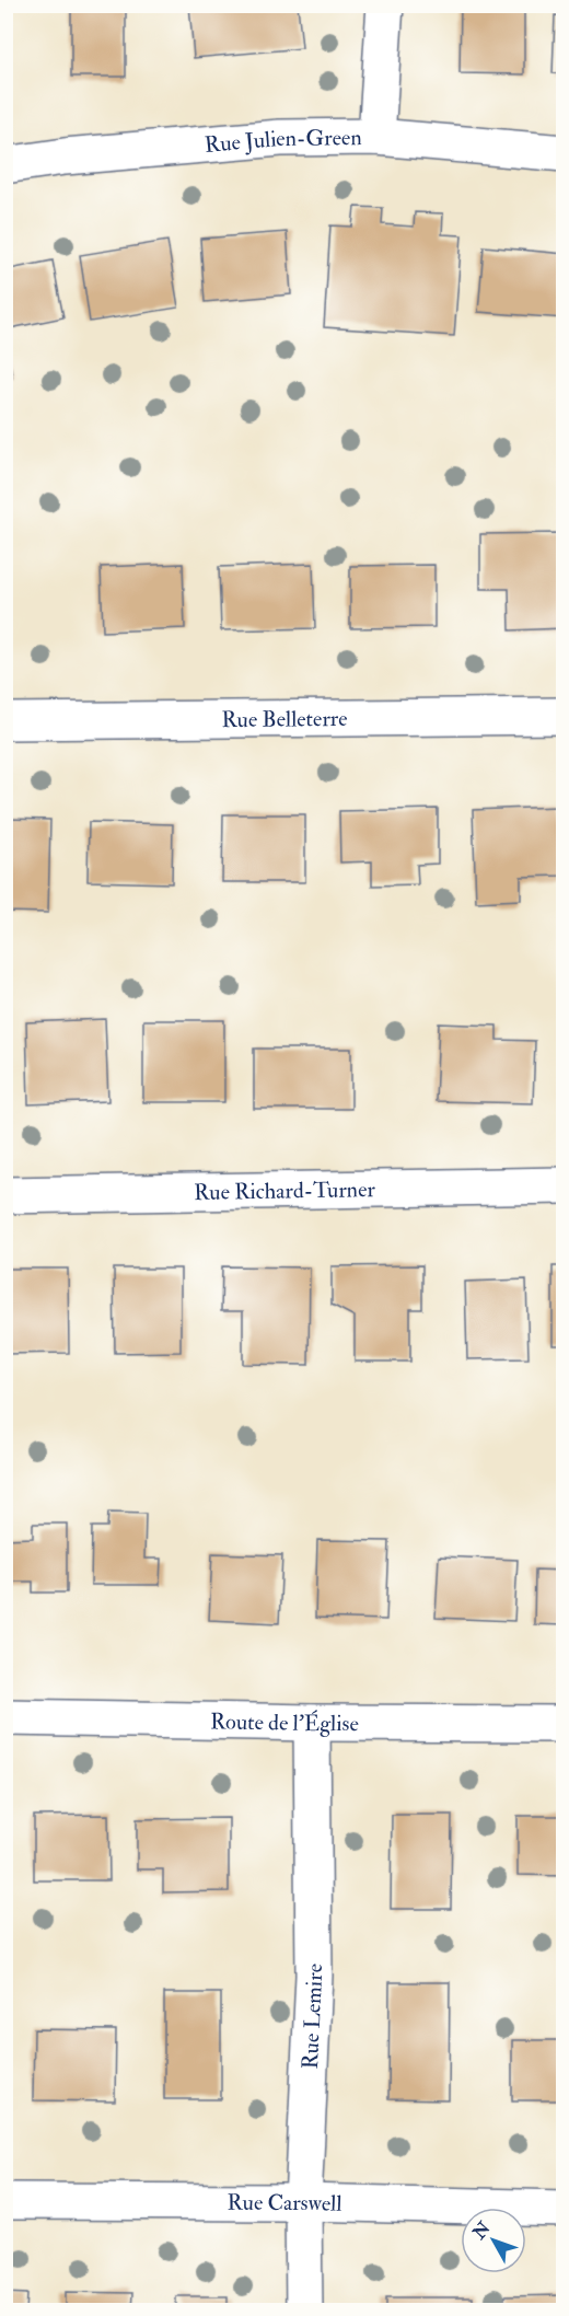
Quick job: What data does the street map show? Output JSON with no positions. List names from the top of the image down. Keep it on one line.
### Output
{"streets":{"street":["Rue Julien-Green","Rue Belleterre","Rue Richard-Turner","Route de l'Église","Rue Lemire","Rue Carswell"]},"crossings":[["Route de l'Église","Rue Lemire"],["Rue Lemire","Rue Carswell"]],"north":"top left"}
